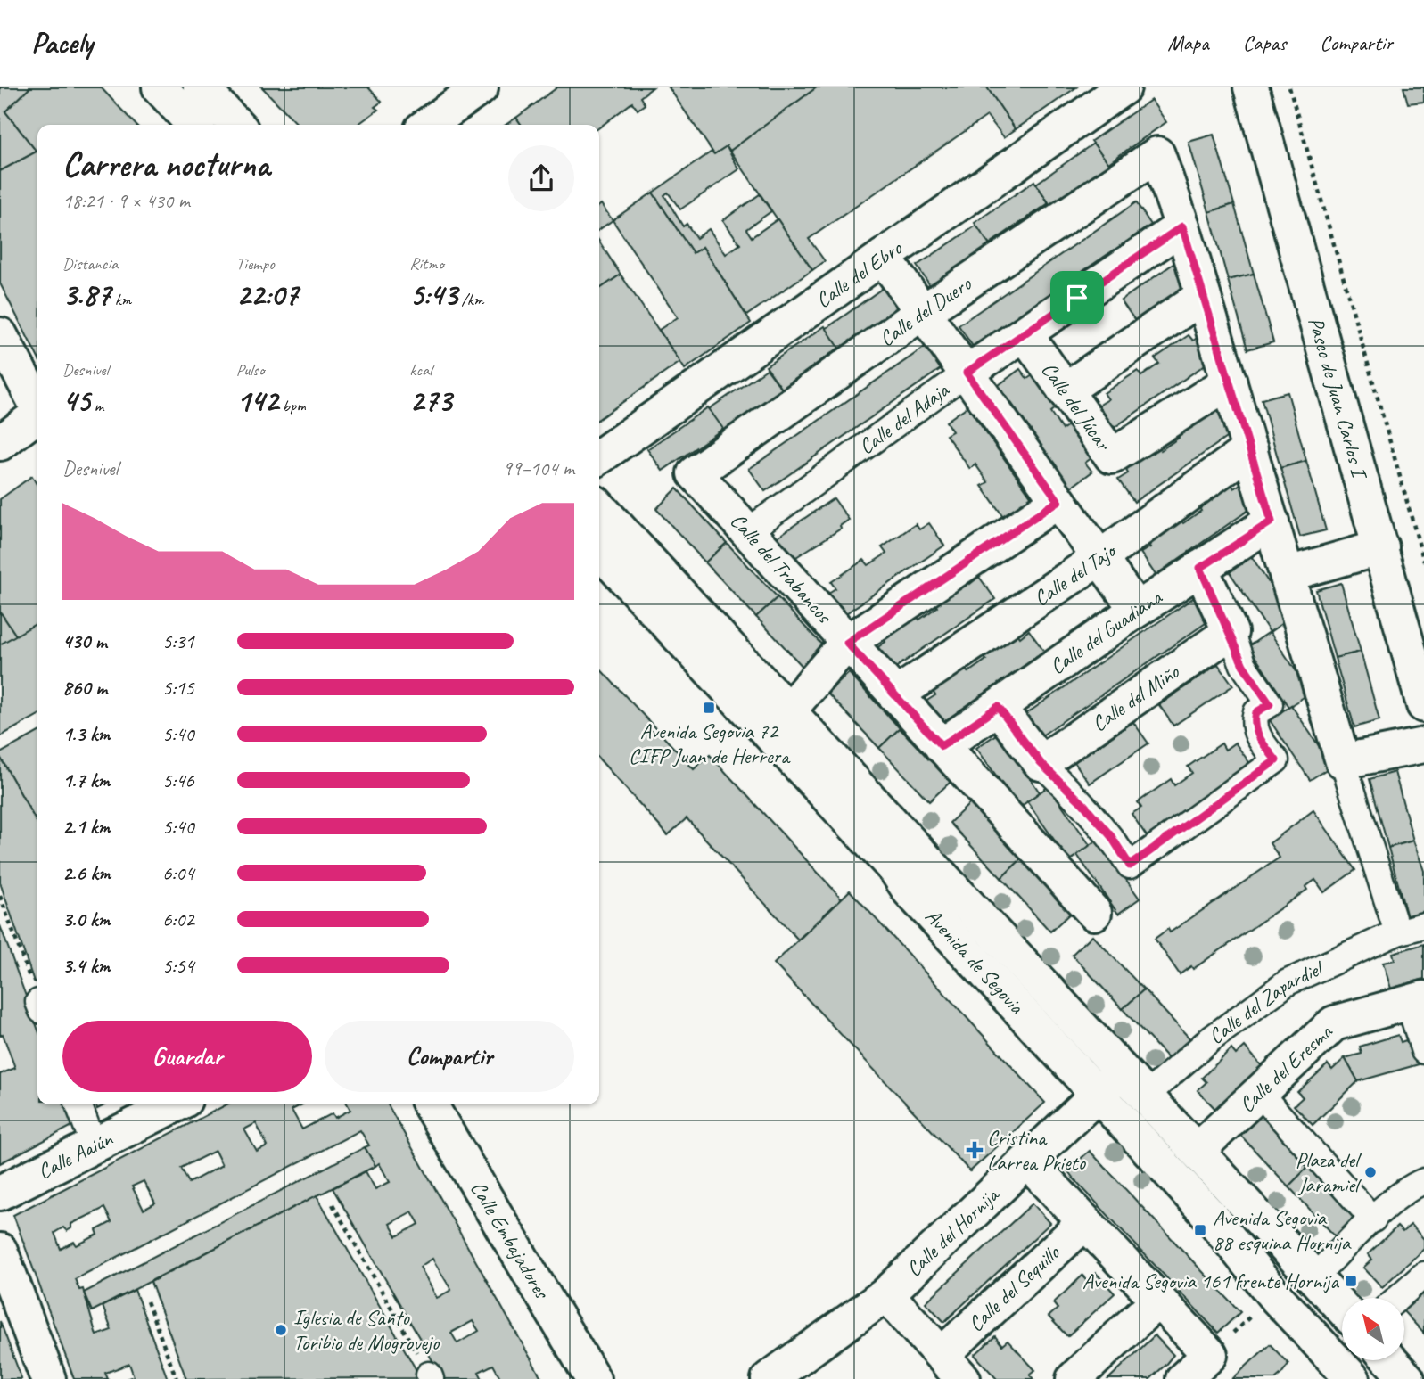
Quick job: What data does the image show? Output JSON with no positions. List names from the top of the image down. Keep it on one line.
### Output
{"streets":{"street":["Calle del Ebro","Calle del Duero","Paseo de Juan Carlos I","Calle del Júcar","Calle del Adaja","Calle del Trabancos","Calle del Tajo","Calle del Guadiana","Calle del Miño","Avenida de Segovia","Calle del Zapardiel","Calle del Eresma","Calle Aaiún","Calle del Hornija","Calle Embajadores","Calle del Sequillo"]},"crossings":[["Calle del Duero","Calle del Adaja"],["Calle del Duero","Calle del Trabancos"],["Calle del Júcar","Calle del Adaja"],["Calle del Adaja","Calle del Trabancos"],["Calle del Trabancos","Calle del Tajo"],["Calle del Trabancos","Calle del Guadiana"],["Avenida de Segovia","Calle del Zapardiel"],["Avenida de Segovia","Calle del Eresma"],["Avenida de Segovia","Calle del Hornija"]],"places":{"transit":["Avenida Segovia 72 CIFP Juan de Herrera","Avenida Segovia 88 esquina Hornija","Avenida Segovia 161 frente Hornija"],"health":["Cristina Larrea Prieto"],"other":["Plaza del Jaramiel","Iglesia de Santo Toribio de Mogrovejo"]},"north":"top left","page":{"header":"Pacely","nav":["Mapa","Capas","Compartir"],"heading":["Carrera nocturna","18:21 · 9 × 430 m"],"stats":[["Distancia","3.87 km"],["Tiempo","22:07"],["Ritmo","5:43 /km"],["Desnivel","45 m"],["Pulso","142 bpm"],["kcal","273"]],"chart":["Desnivel","99–104 m"],"list":[{"name":"430 m","note":"5:31"},{"name":"860 m","note":"5:15"},{"name":"1.3 km","note":"5:40"},{"name":"1.7 km","note":"5:46"},{"name":"2.1 km","note":"5:40"},{"name":"2.6 km","note":"6:04"},{"name":"3.0 km","note":"6:02"},{"name":"3.4 km","note":"5:54"}],"buttons":["Guardar","Compartir"]}}
